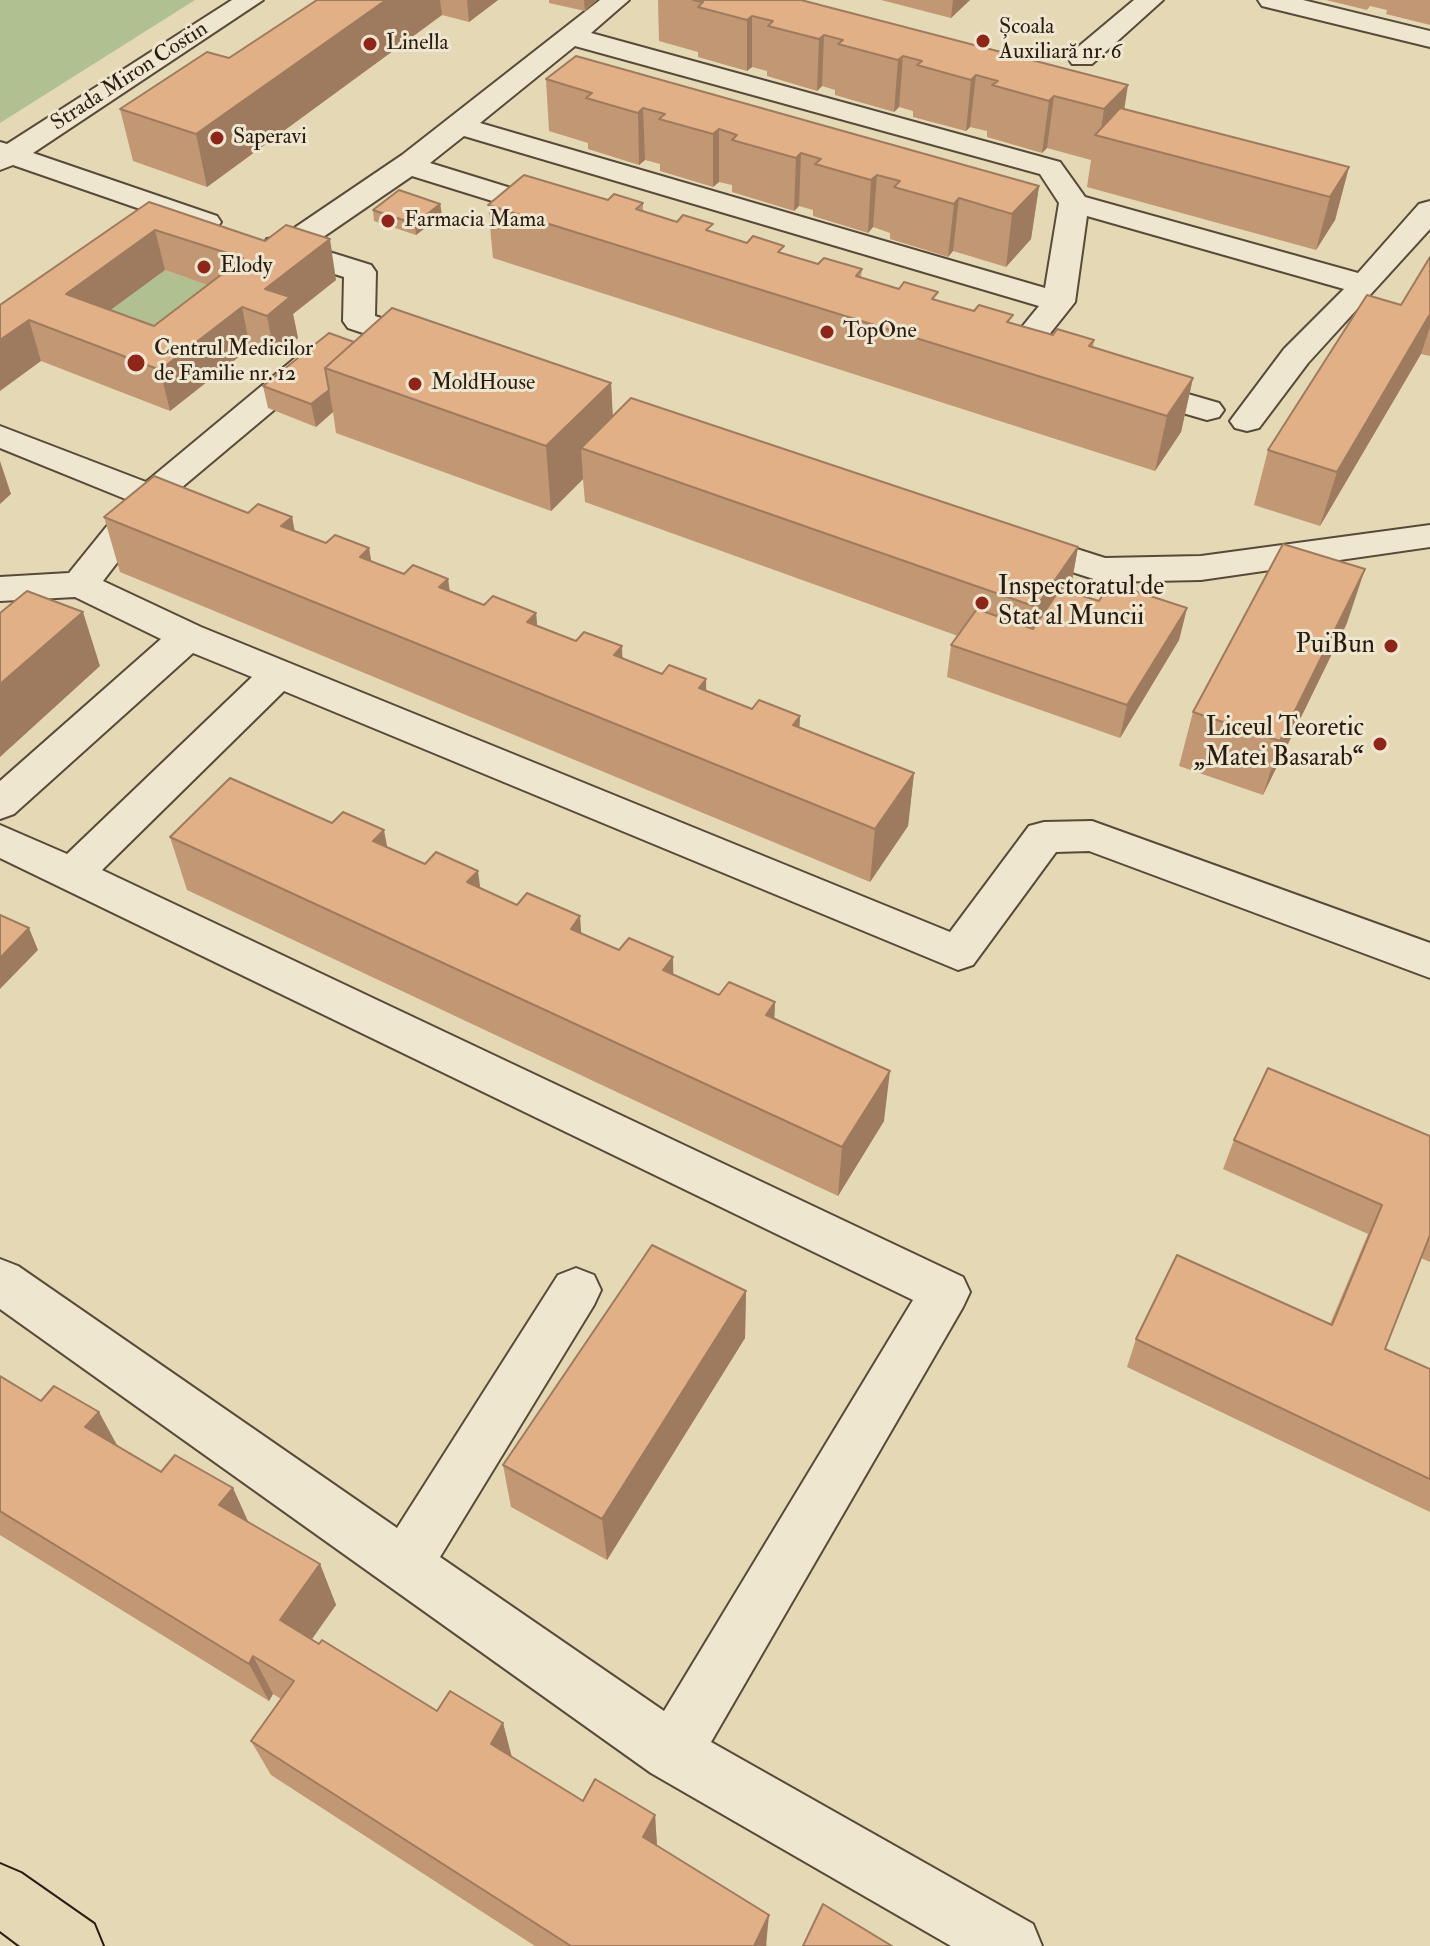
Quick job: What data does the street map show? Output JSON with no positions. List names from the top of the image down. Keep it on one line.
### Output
{"streets":{"street":["Strada Miron Costin"]},"places":["Școala Auxiliară nr. 6","Linella","Saperavi","Farmacia Mama","Elody","TopOne","Centrul Medicilor de Familie nr. 12","MoldHouse","Inspectoratul de Stat al Muncii","PuiBun","Liceul Teoretic „Matei Basarab“"]}
